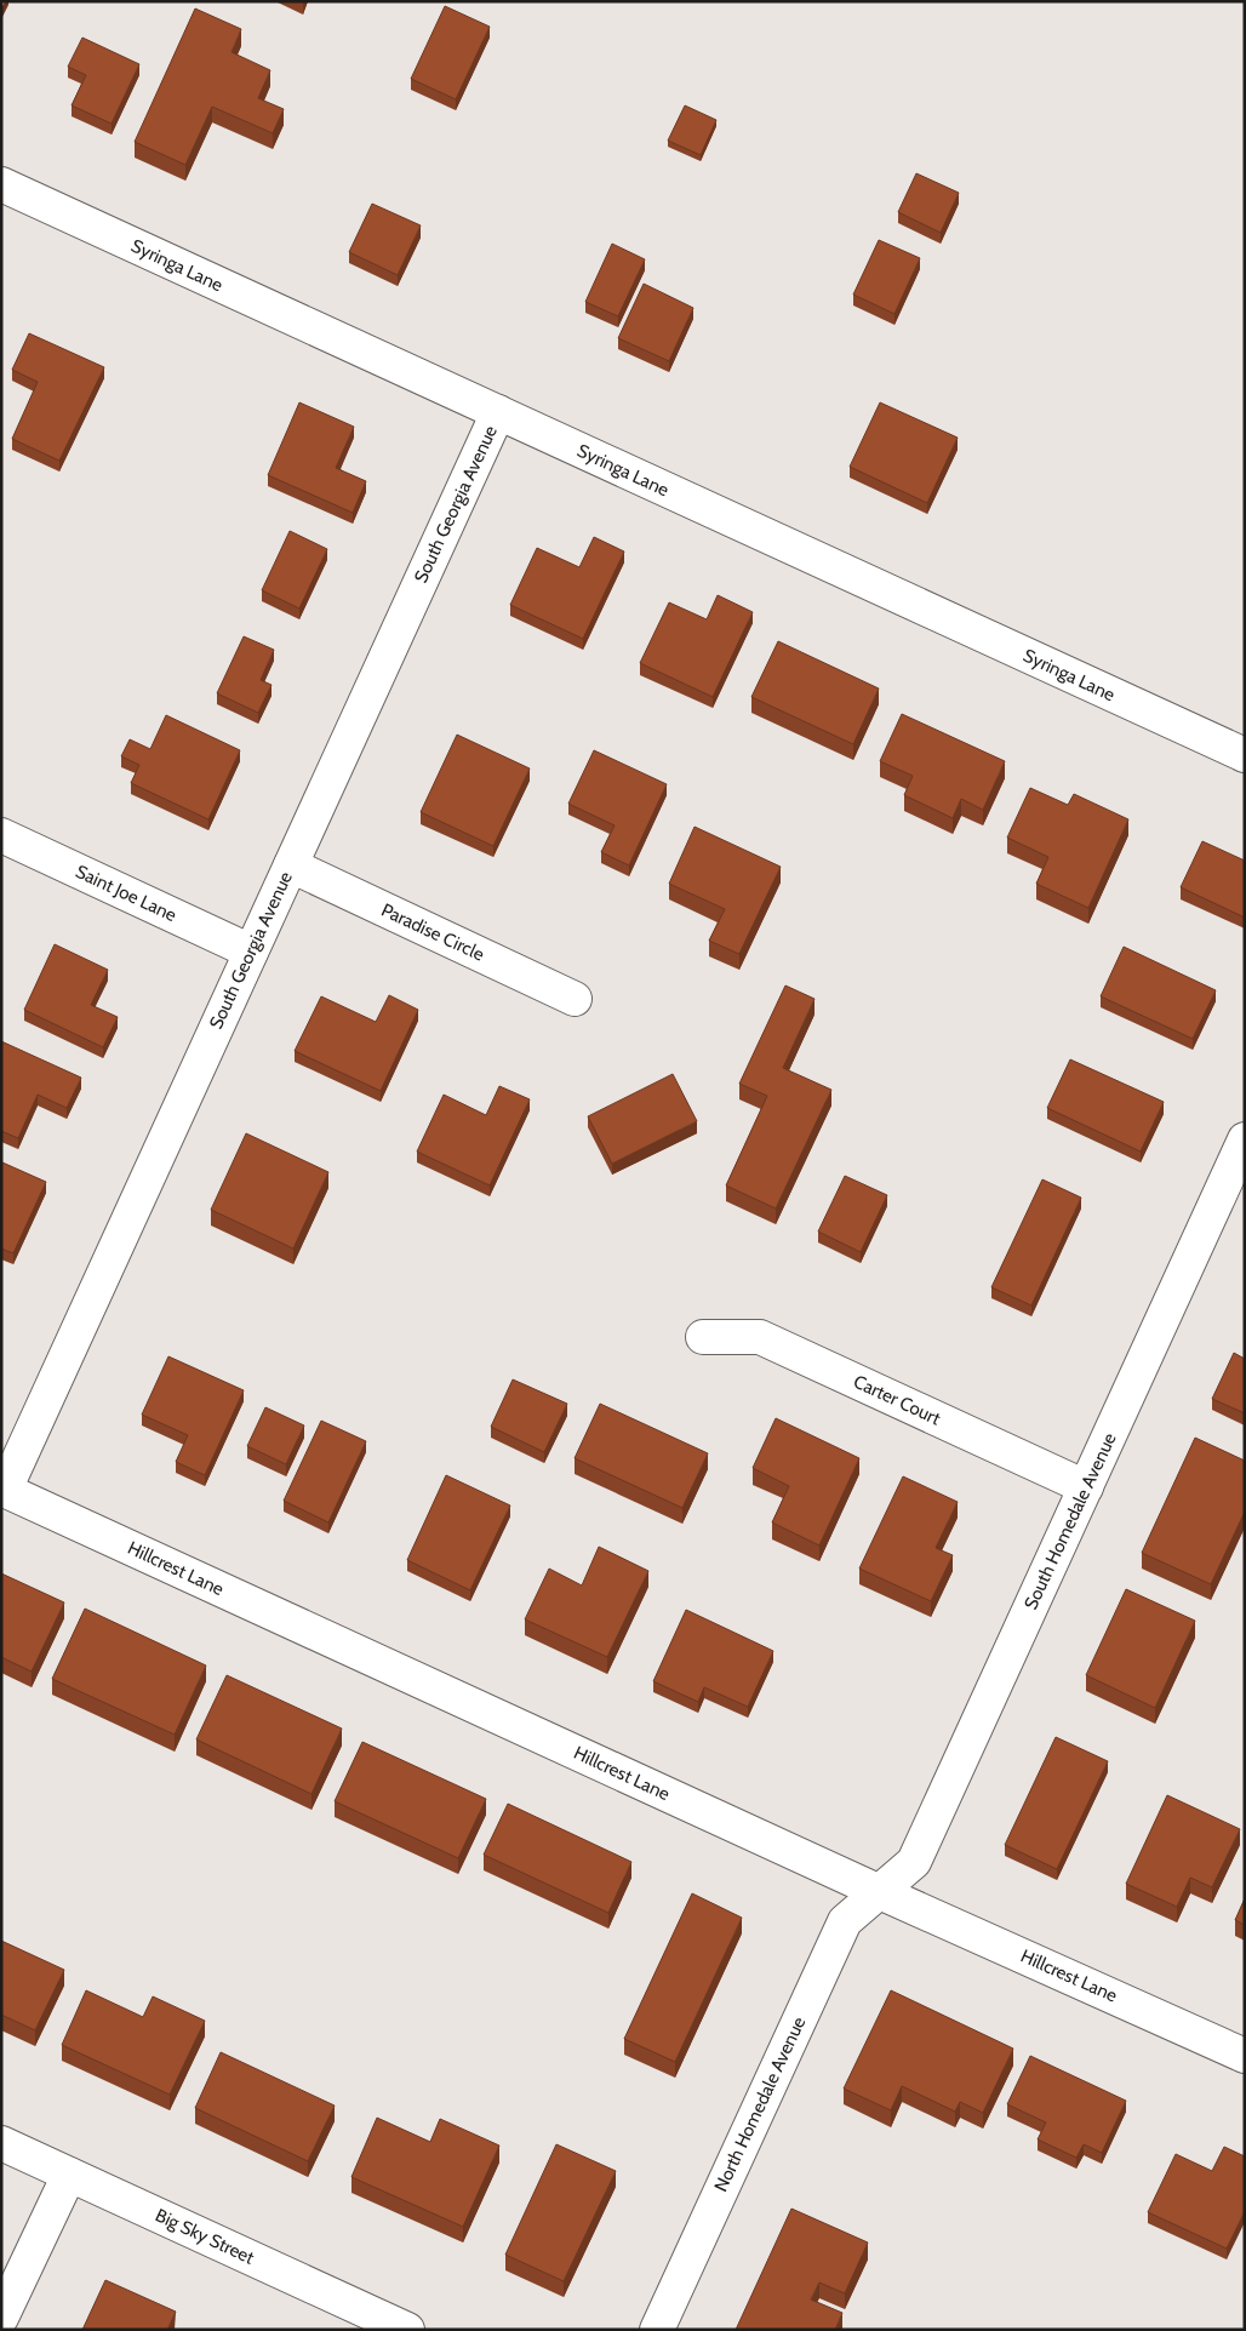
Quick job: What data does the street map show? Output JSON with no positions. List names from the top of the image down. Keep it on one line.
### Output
{"streets":{"street":["Syringa Lane","South Georgia Avenue","Saint Joe Lane","Paradise Circle","Carter Court","South Homedale Avenue","Hillcrest Lane","North Homedale Avenue","Big Sky Street"]},"crossings":[["Syringa Lane","South Georgia Avenue"],["South Georgia Avenue","Saint Joe Lane"],["South Georgia Avenue","Paradise Circle"],["South Georgia Avenue","Hillcrest Lane"],["Carter Court","South Homedale Avenue"],["South Homedale Avenue","Hillcrest Lane"],["South Homedale Avenue","North Homedale Avenue"],["Hillcrest Lane","North Homedale Avenue"]]}
